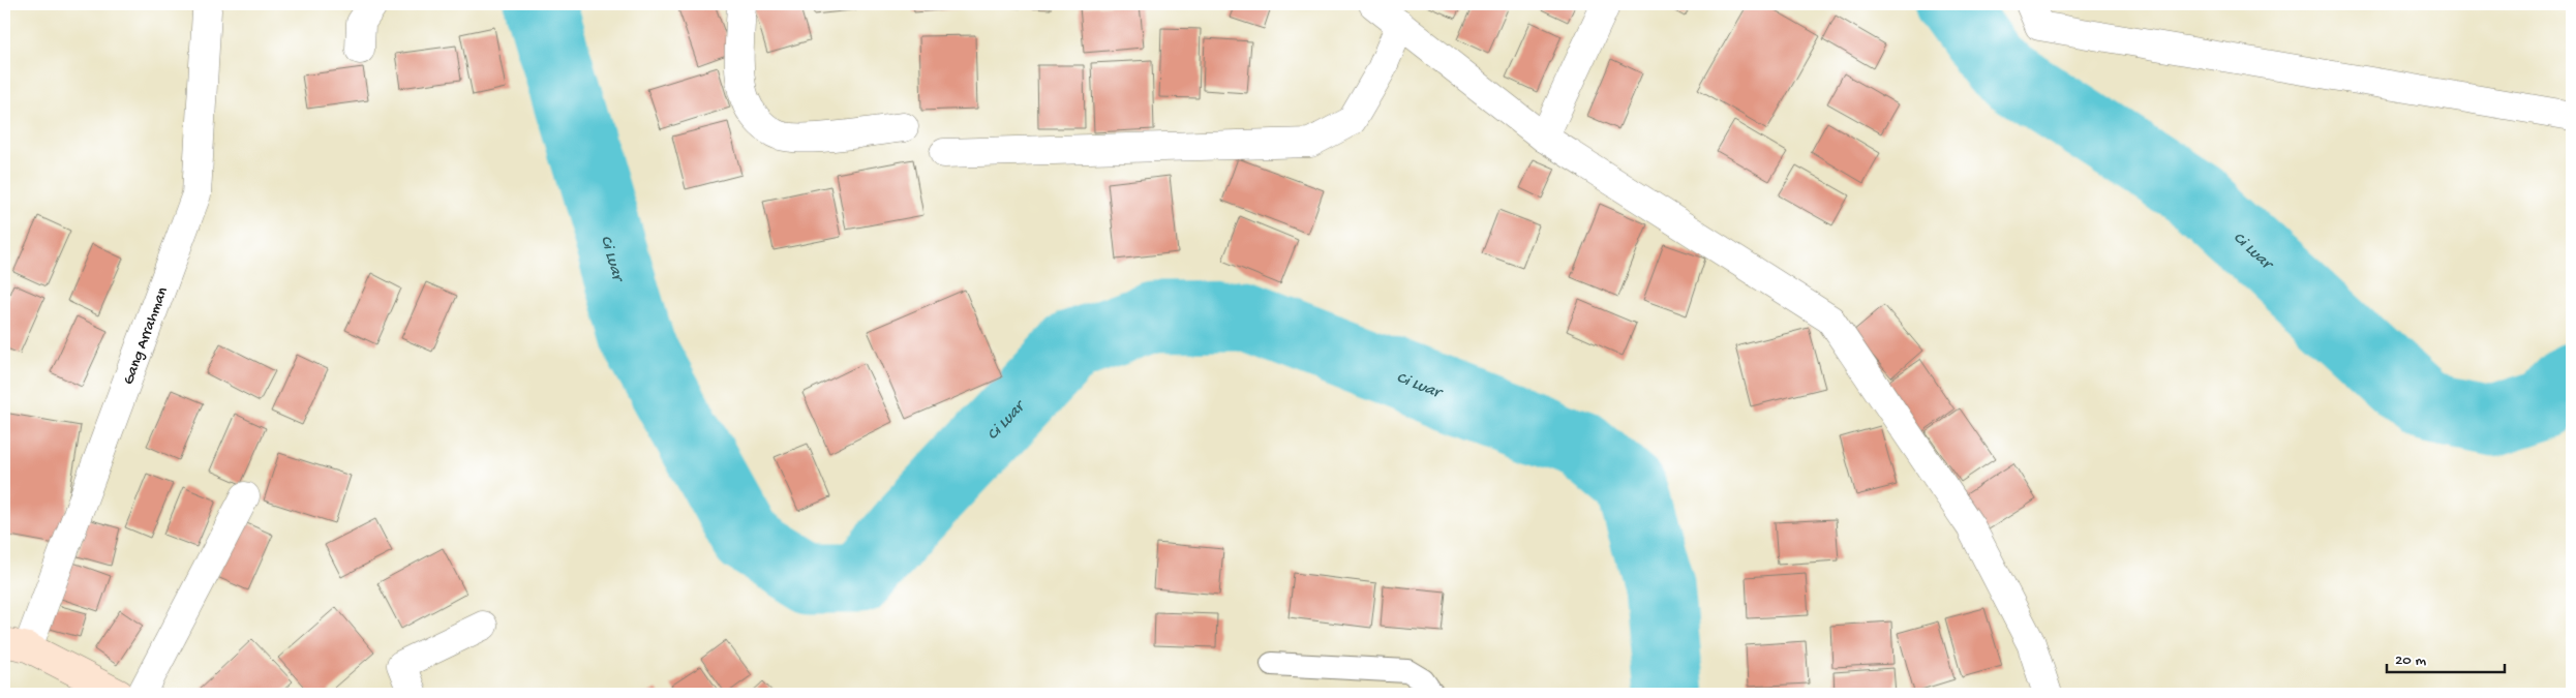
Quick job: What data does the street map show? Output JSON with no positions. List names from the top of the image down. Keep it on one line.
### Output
{"streets":{"street":["Gang Arrahman"]},"water":["Ci Luar"],"scale_bar":"20 m"}
